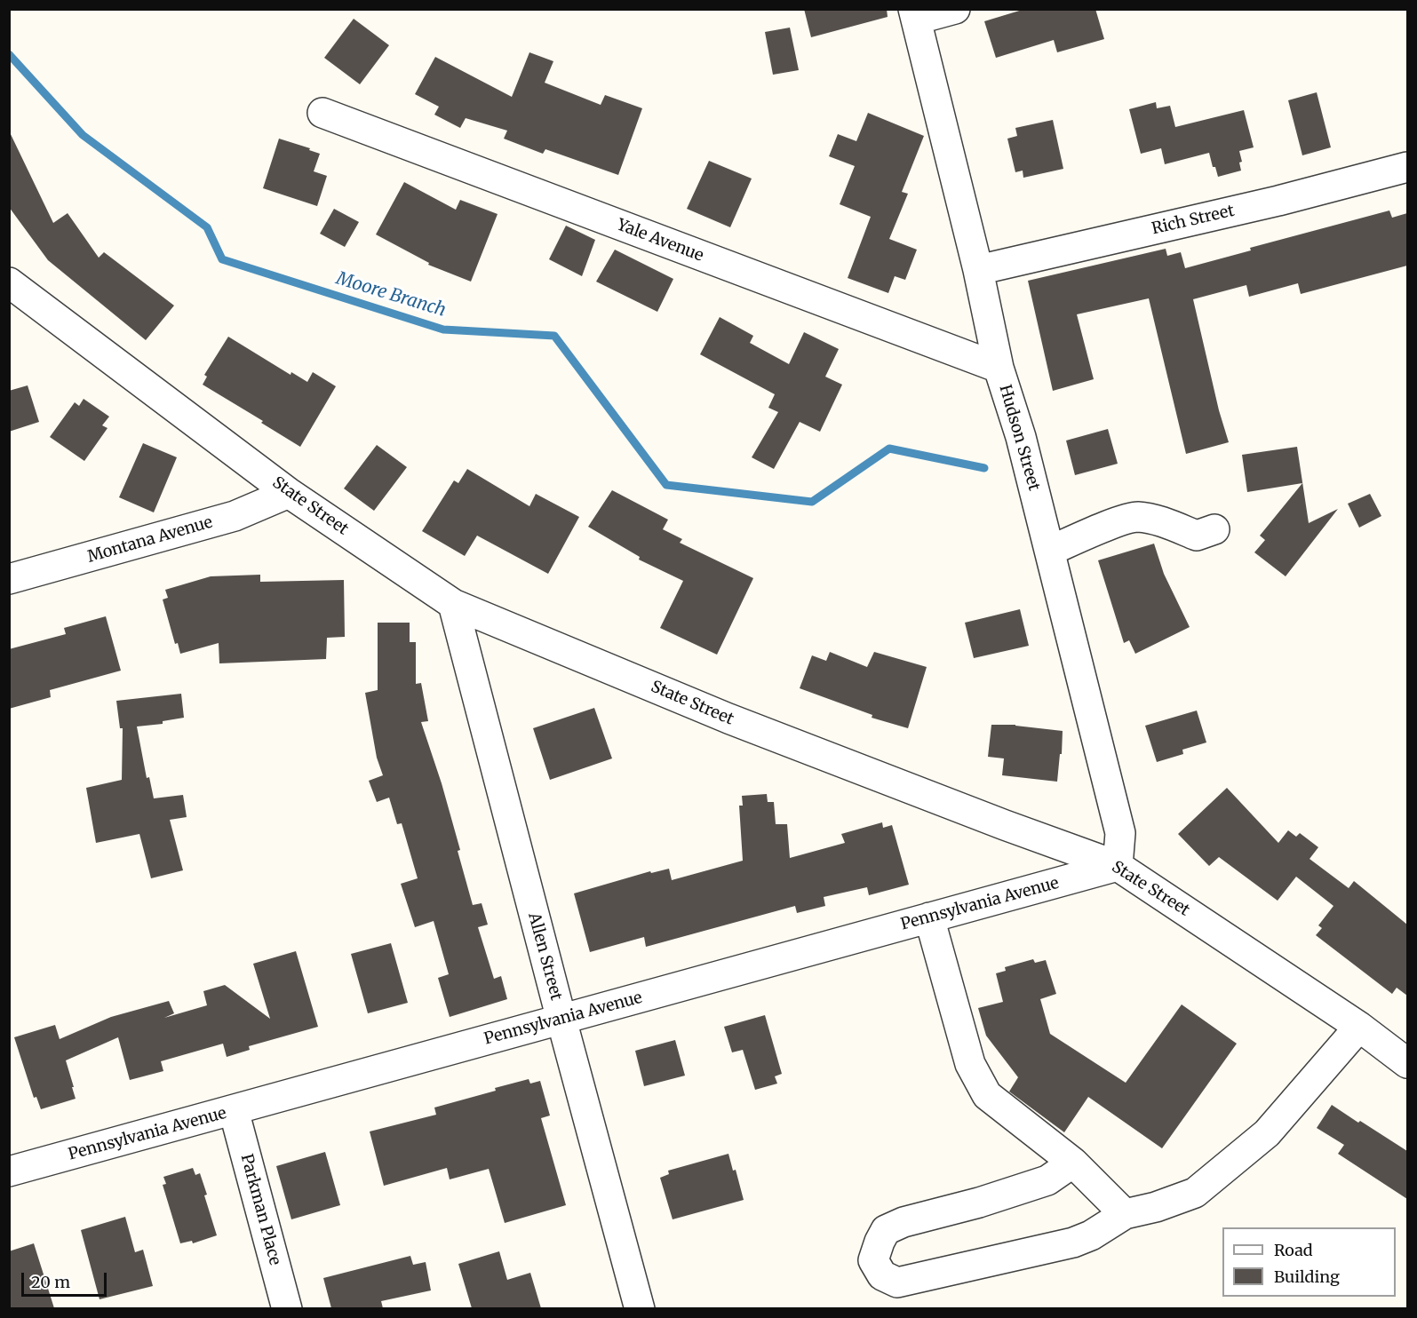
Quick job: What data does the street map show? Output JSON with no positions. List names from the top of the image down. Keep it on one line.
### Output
{"streets":{"street":["Rich Street","Yale Avenue","Hudson Street","State Street","Montana Avenue","Pennsylvania Avenue","Allen Street","Parkman Place"]},"crossings":[["Rich Street","Hudson Street"],["Yale Avenue","Hudson Street"],["Hudson Street","State Street"],["Hudson Street","Pennsylvania Avenue"],["State Street","Montana Avenue"],["State Street","Pennsylvania Avenue"],["State Street","Allen Street"],["Pennsylvania Avenue","Allen Street"],["Pennsylvania Avenue","Parkman Place"]],"water":["Moore Branch"],"legend":["Road","Building"],"scale_bar":"20 m"}
